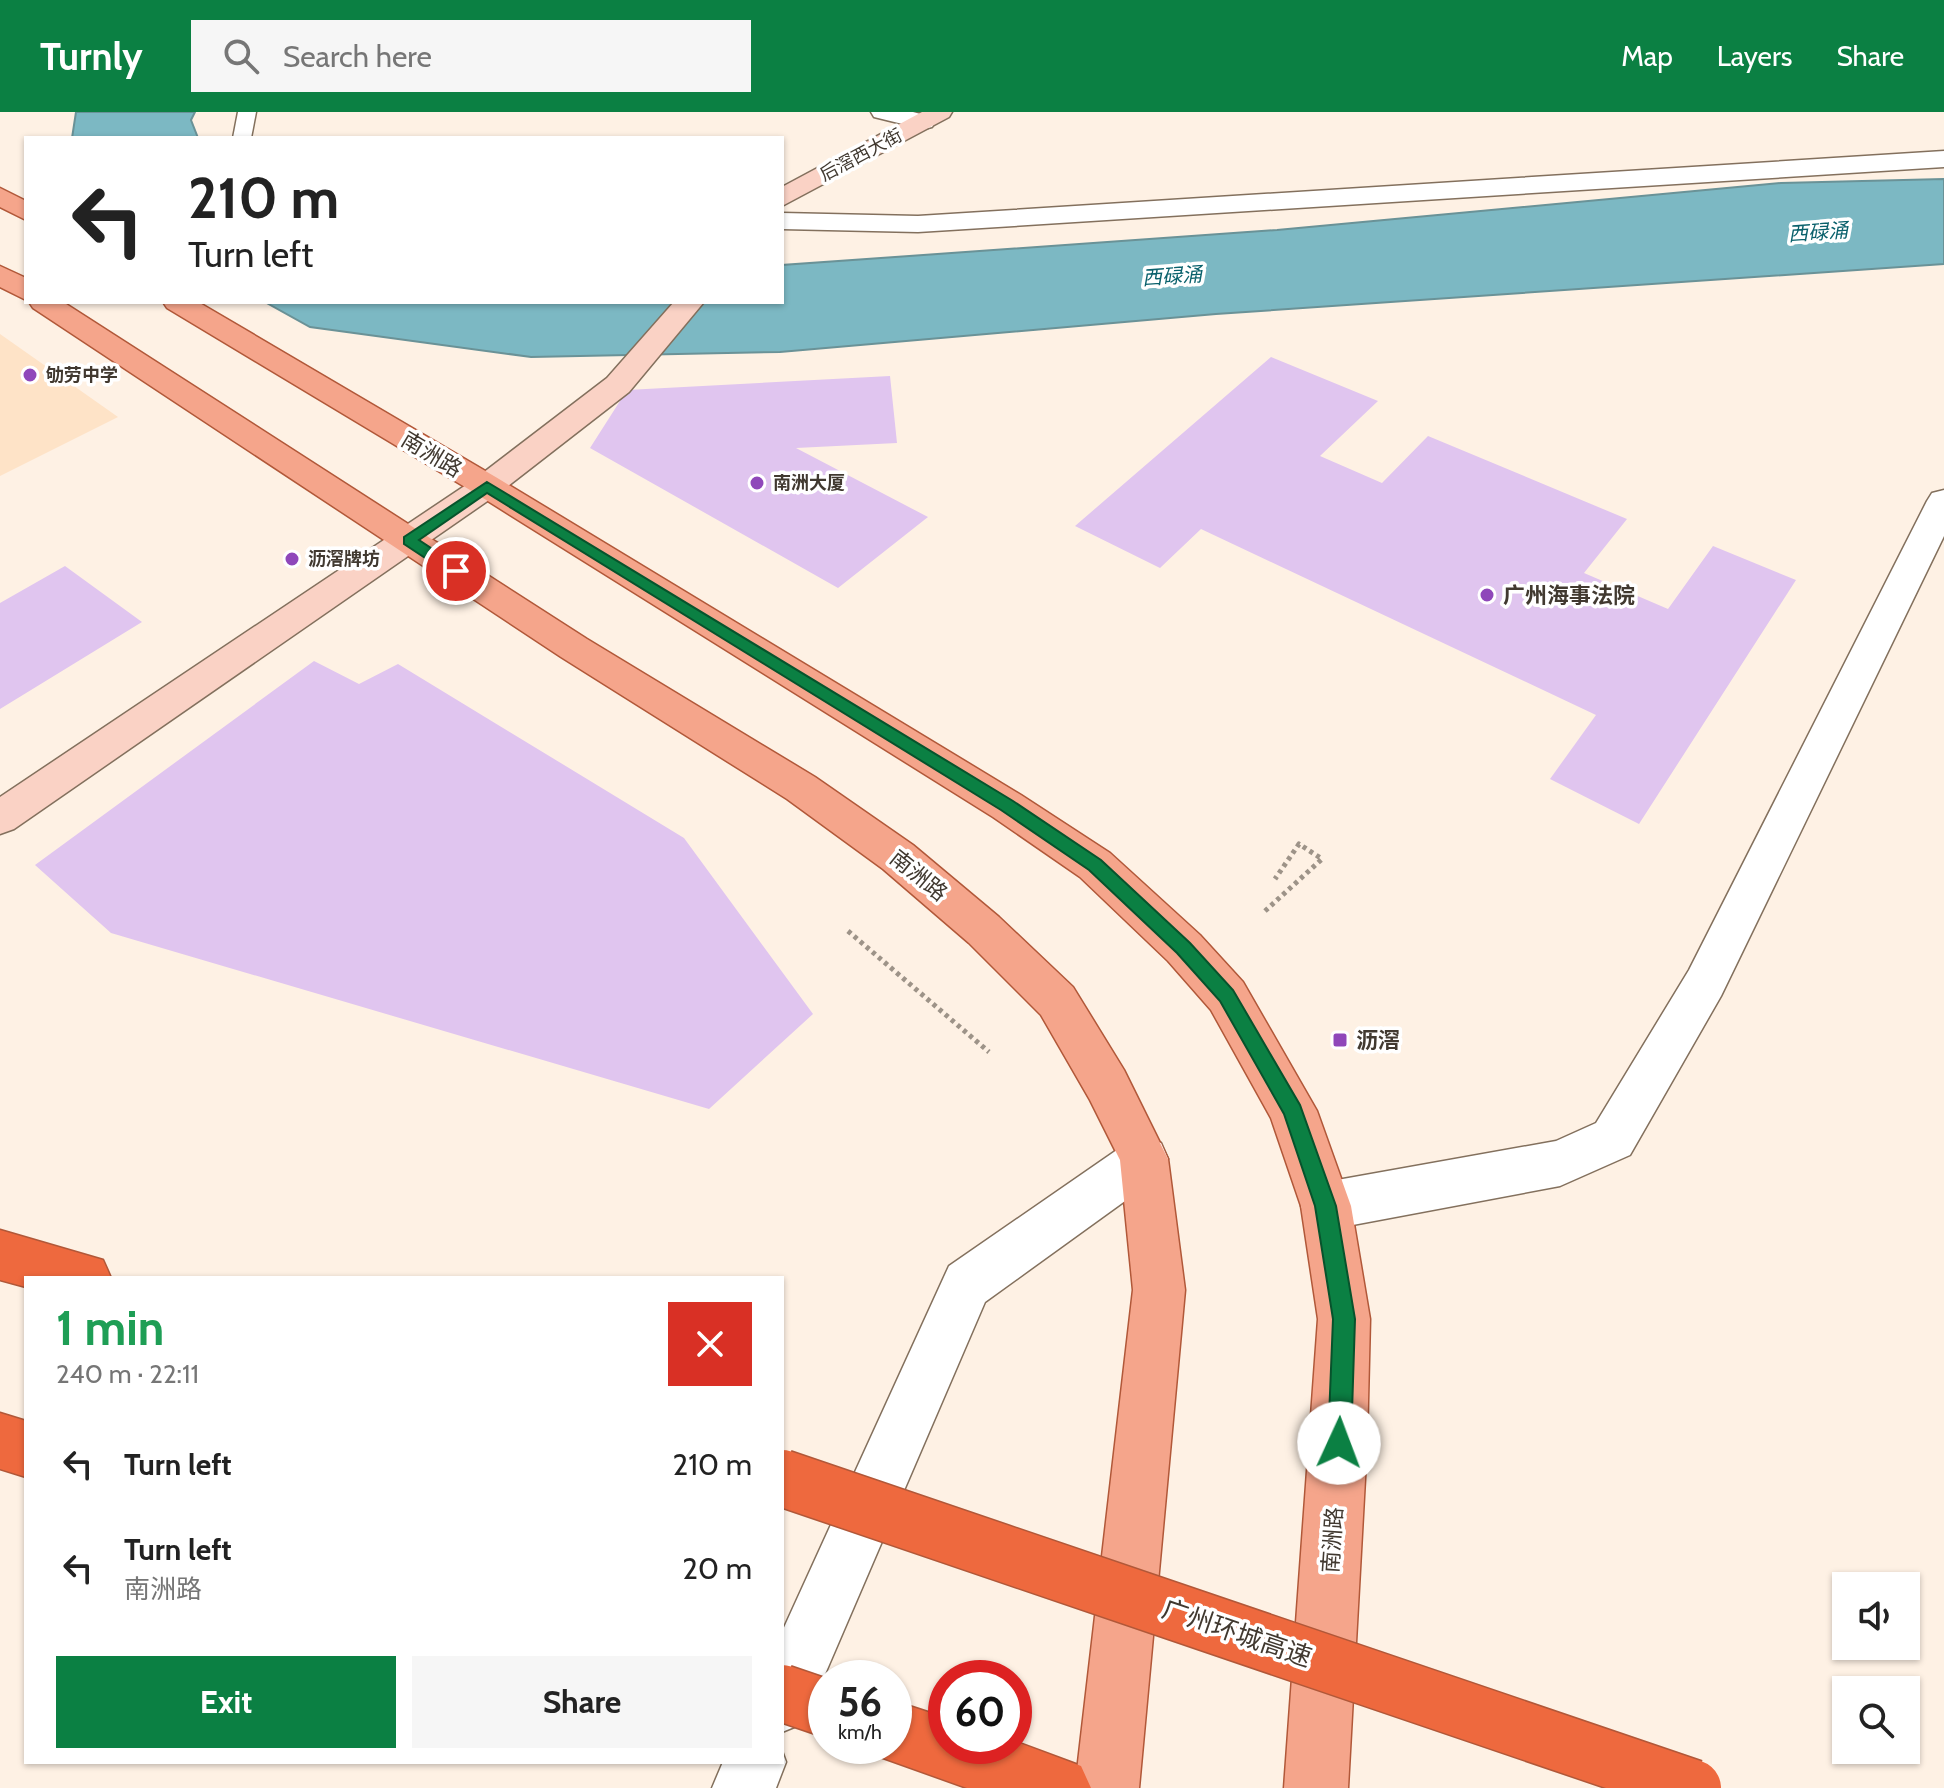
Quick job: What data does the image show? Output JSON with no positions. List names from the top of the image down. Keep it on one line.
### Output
{"streets":{"highway":["广州环城高速"],"main road":["南洲路"],"street":["后滘西大街"]},"water":["西碌涌"],"places":{"other":["劬劳中学","南洲大厦","沥滘牌坊","广州海事法院"],"transit":["沥滘"]},"page":{"header":"Turnly","search":"Search here","nav":["Map","Layers","Share"],"turn":["210 m","Turn left"],"heading":["1 min","240 m · 22:11"],"list":[{"name":"Turn left","value":"210 m"},{"name":"Turn left","note":"南洲路","value":"20 m"}],"buttons":["Exit","Share"],"speed":"56 km/h","limit":"60"}}
